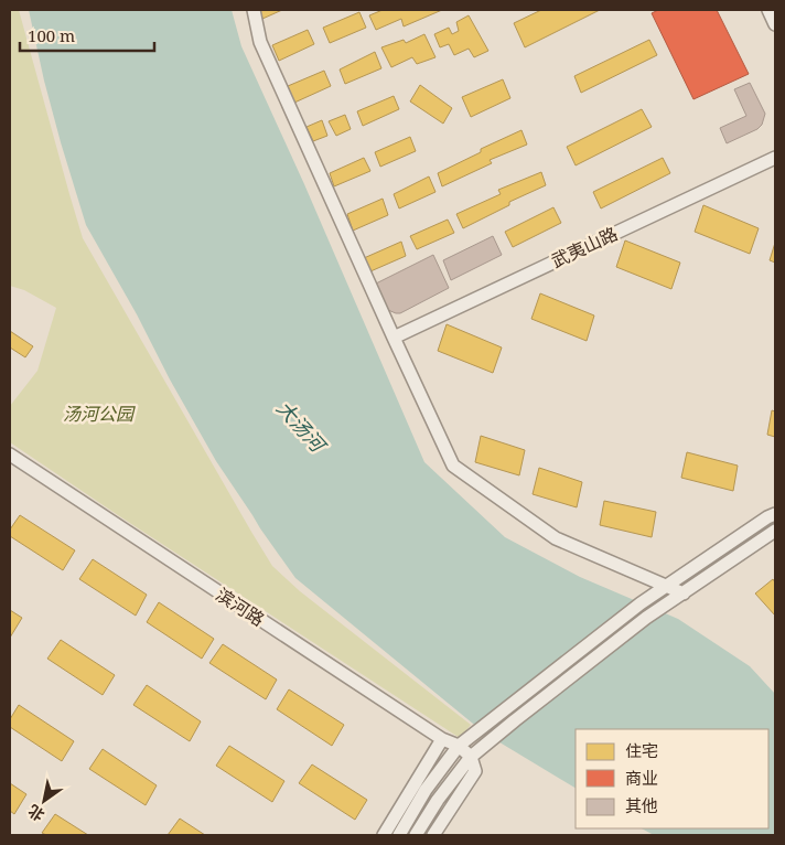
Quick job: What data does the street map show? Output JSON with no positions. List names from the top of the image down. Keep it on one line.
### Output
{"streets":{"street":["武夷山路","滨河路"]},"water":["大汤河"],"parks":["汤河公园"],"legend":["住宅","商业","其他"],"scale_bar":"100 m","north":"bottom left"}
